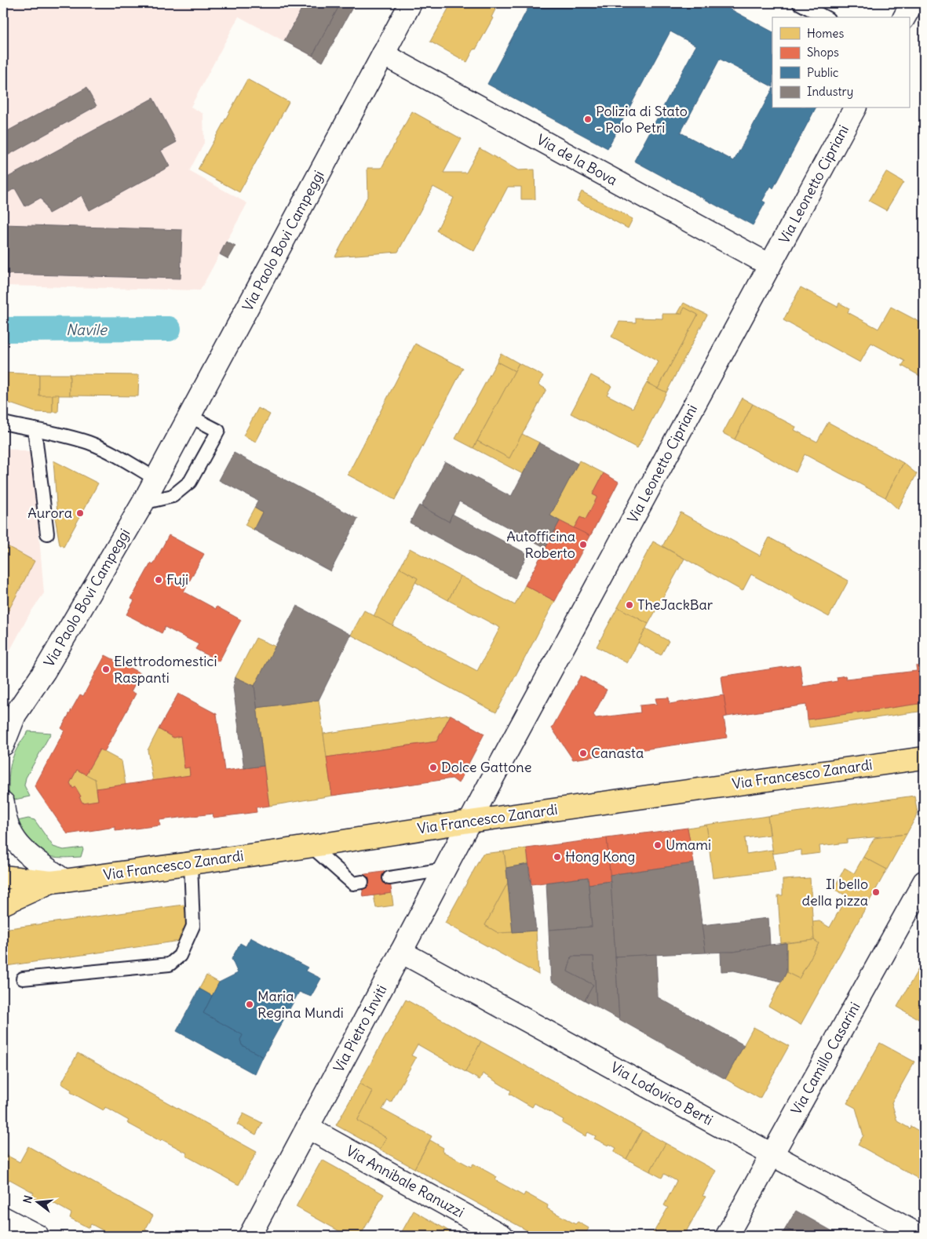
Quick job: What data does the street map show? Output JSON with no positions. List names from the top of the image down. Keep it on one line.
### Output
{"streets":{"main road":["Via Francesco Zanardi"],"street":["Via de la Bova","Via Leonetto Cipriani","Via Paolo Bovi Campeggi","Via Pietro Inviti","Via Camillo Casarini","Via Lodovico Berti","Via Annibale Ranuzzi"]},"crossings":[["Via de la Bova","Via Leonetto Cipriani"],["Via de la Bova","Via Paolo Bovi Campeggi"],["Via Leonetto Cipriani","Via Francesco Zanardi"],["Via Leonetto Cipriani","Via Pietro Inviti"],["Via Francesco Zanardi","Via Pietro Inviti"],["Via Pietro Inviti","Via Lodovico Berti"],["Via Pietro Inviti","Via Annibale Ranuzzi"],["Via Camillo Casarini","Via Lodovico Berti"]],"water":["Navile"],"places":["Polizia di Stato - Polo Petri","Aurora","Autofficina Roberto","Fuji","TheJackBar","Elettrodomestici Raspanti","Canasta","Dolce Gattone","Umami","Hong Kong","Il bello della pizza","Maria Regina Mundi"],"legend":["Homes","Shops","Public","Industry"],"north":"left"}
